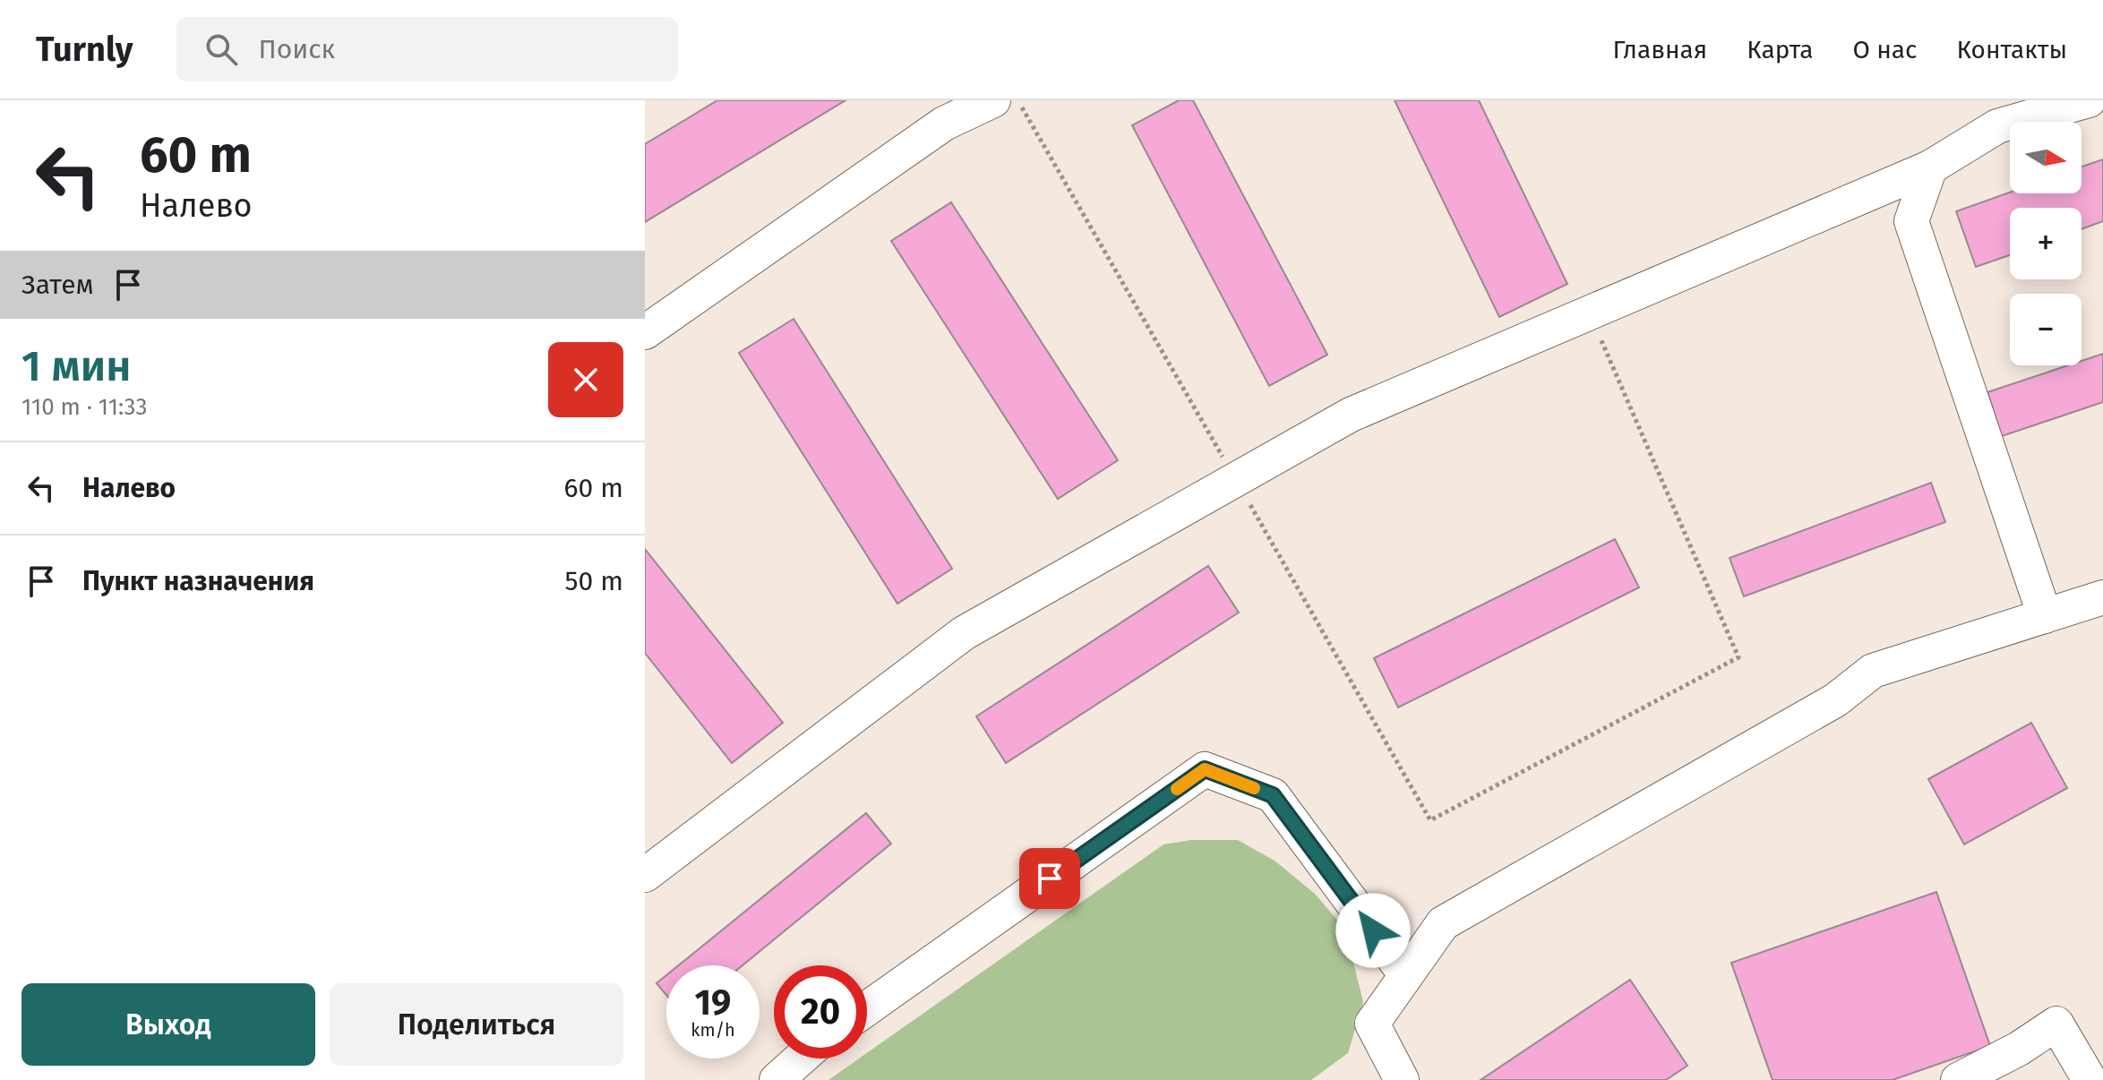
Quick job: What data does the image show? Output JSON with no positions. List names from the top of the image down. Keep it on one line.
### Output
{"north":"right","page":{"header":"Turnly","search":"Поиск","nav":["Главная","Карта","О нас","Контакты"],"turn":["60 m","Налево"],"map_buttons":["+","−"],"then":"Затем","heading":["1 мин","110 m · 11:33"],"list":[{"name":"Налево","value":"60 m"},{"name":"Пункт назначения","value":"50 m"}],"speed":"19 km/h","limit":"20","buttons":["Выход","Поделиться"]}}
